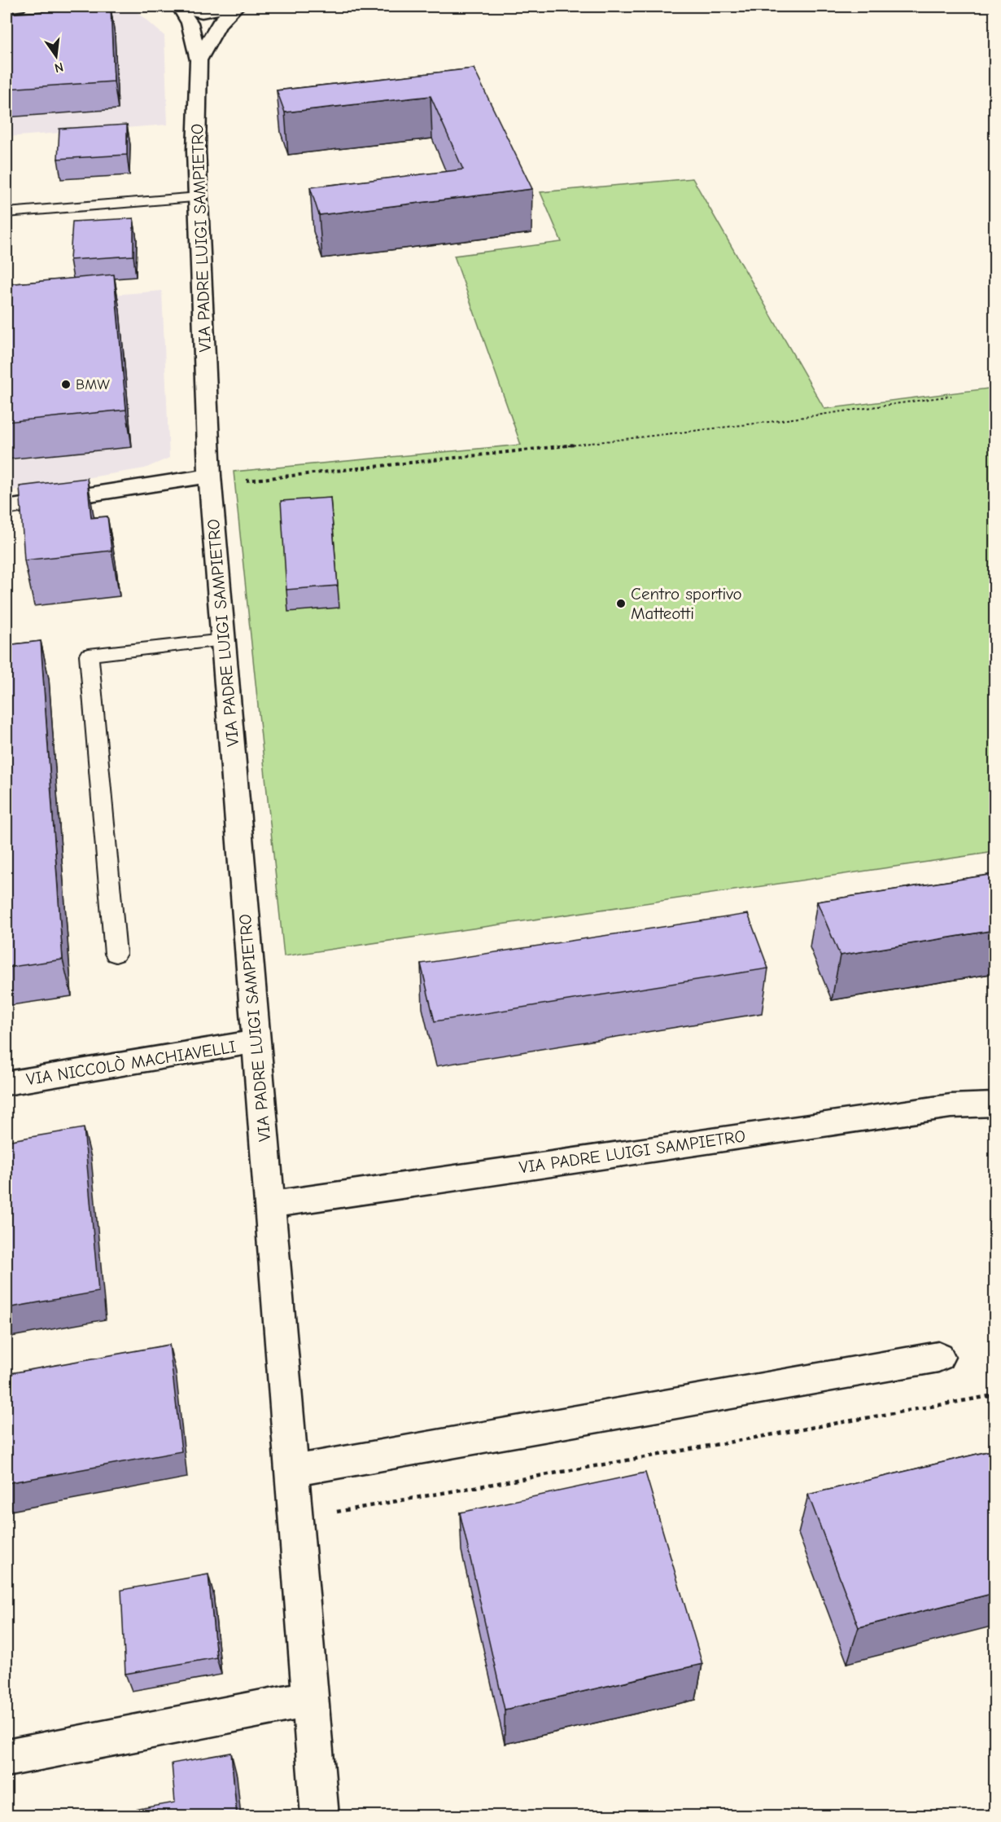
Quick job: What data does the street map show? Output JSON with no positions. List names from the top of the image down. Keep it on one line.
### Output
{"streets":{"street":["VIA PADRE LUIGI SAMPIETRO","VIA NICCOLÒ MACHIAVELLI"]},"crossings":[["VIA PADRE LUIGI SAMPIETRO","VIA NICCOLÒ MACHIAVELLI"]],"places":["BMW","Centro sportivo Matteotti"],"north":"bottom"}
